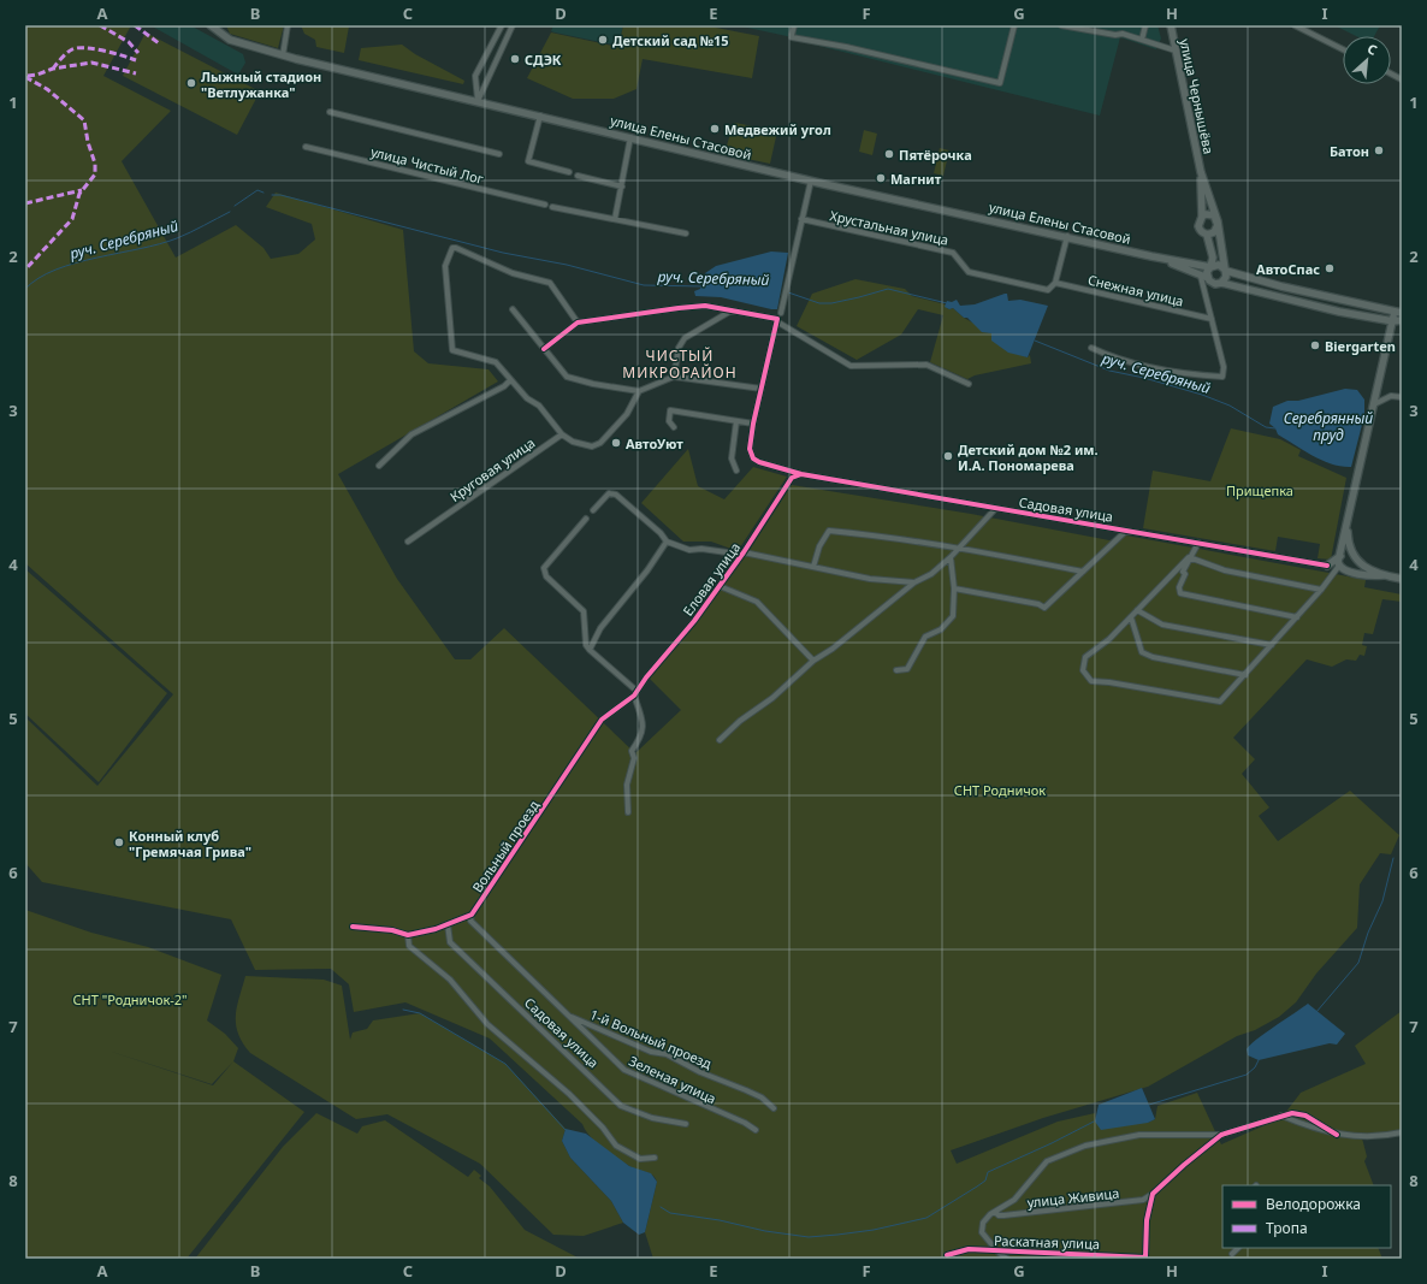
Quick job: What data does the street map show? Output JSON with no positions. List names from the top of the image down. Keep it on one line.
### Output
{"streets":{"main road":["улица Чернышёва","улица Елены Стасовой"],"street":["улица Чистый Лог","Хрустальная улица","Снежная улица","Круговая улица","Садовая улица","Еловая улица","Вольный проезд","1-й Вольный проезд","Зеленая улица","улица Живица","Раскатная улица"]},"crossings":[["улица Чернышёва","улица Елены Стасовой"],["улица Чернышёва","Снежная улица"],["улица Елены Стасовой","Снежная улица"],["Хрустальная улица","Снежная улица"],["Садовая улица","Еловая улица"],["Еловая улица","Вольный проезд"],["Вольный проезд","Зеленая улица"],["1-й Вольный проезд","Зеленая улица"]],"districts":["ЧИСТЫЙ МИКРОРАЙОН"],"water":["руч. Серебряный","Серебрянный пруд"],"parks":["Прищепка","СНТ Родничок","СНТ \"Родничок-2\""],"places":["Детский сад №15","СДЭК","Лыжный стадион \"Ветлужанка\"","Медвежий угол","Батон","Пятёрочка","Магнит","АвтоСпас","Biergarten","АвтоУют","Детский дом №2 им. И.А. Пономарева","Конный клуб \"Гремячая Грива\""],"legend":["Велодорожка","Тропа"],"north":"top right","grid":{"columns":["A","B","C","D","E","F","G","H","I"],"rows":["1","2","3","4","5","6","7","8"]}}
